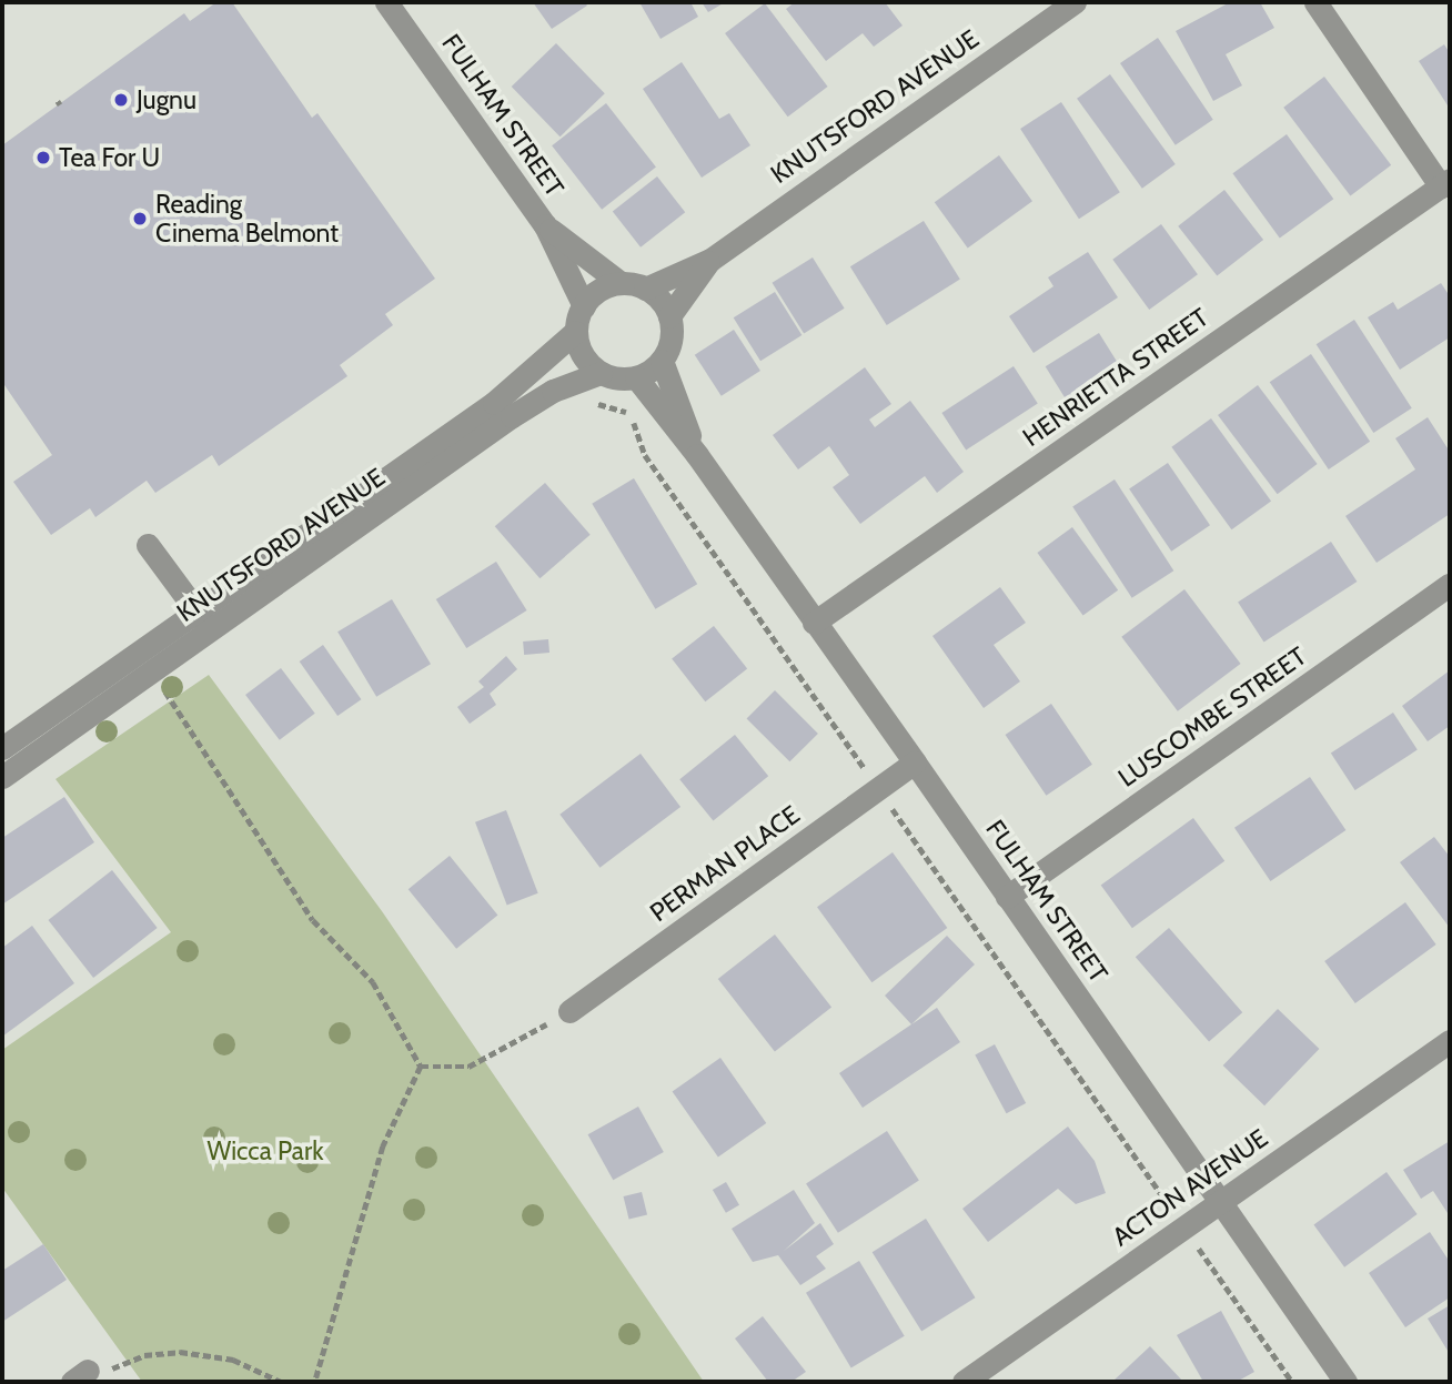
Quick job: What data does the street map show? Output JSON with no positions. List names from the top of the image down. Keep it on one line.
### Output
{"streets":{"street":["KNUTSFORD AVENUE","FULHAM STREET","HENRIETTA STREET","LUSCOMBE STREET","PERMAN PLACE","ACTON AVENUE"]},"crossings":[["KNUTSFORD AVENUE","FULHAM STREET"],["FULHAM STREET","HENRIETTA STREET"],["FULHAM STREET","LUSCOMBE STREET"],["FULHAM STREET","PERMAN PLACE"],["FULHAM STREET","ACTON AVENUE"]],"parks":["Wicca Park"],"places":["Jugnu","Tea For U","Reading Cinema Belmont"]}
